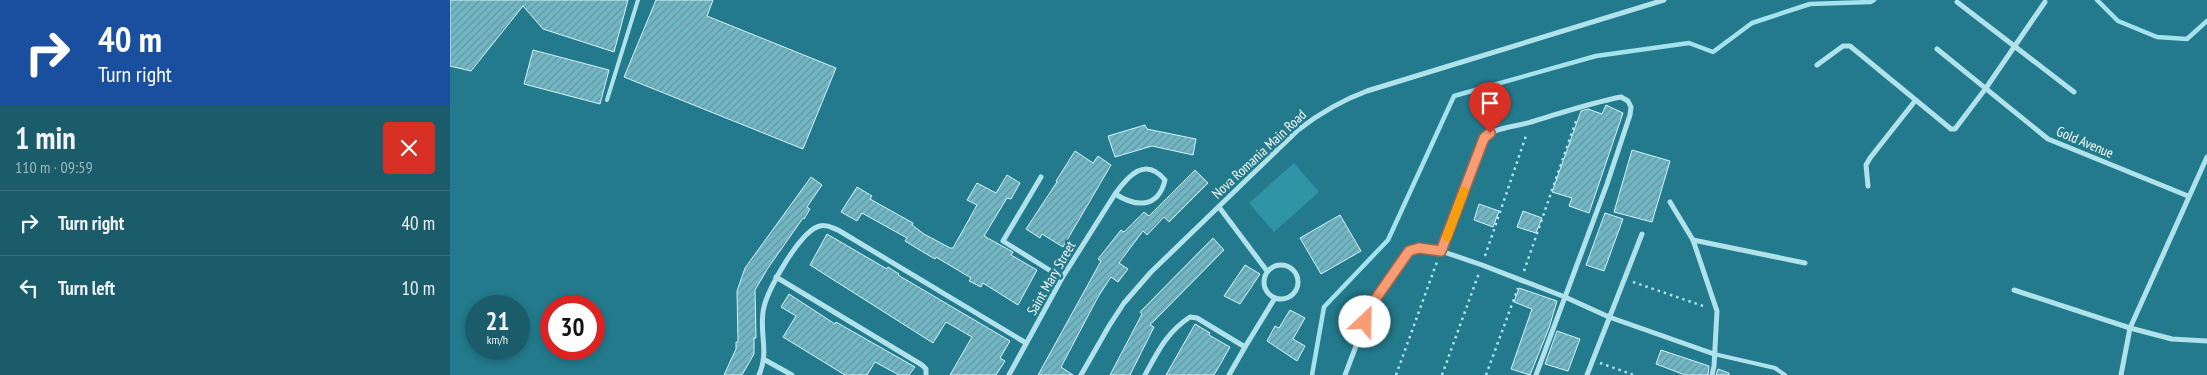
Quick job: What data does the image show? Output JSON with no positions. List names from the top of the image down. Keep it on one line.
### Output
{"streets":{"street":["Gold Avenue","Nova Romania Main Road","Saint Mary Street"]},"page":{"turn":["40 m","Turn right"],"heading":["1 min","110 m · 09:59"],"list":[{"name":"Turn right","value":"40 m"},{"name":"Turn left","value":"10 m"}],"speed":"21 km/h","limit":"30"}}
